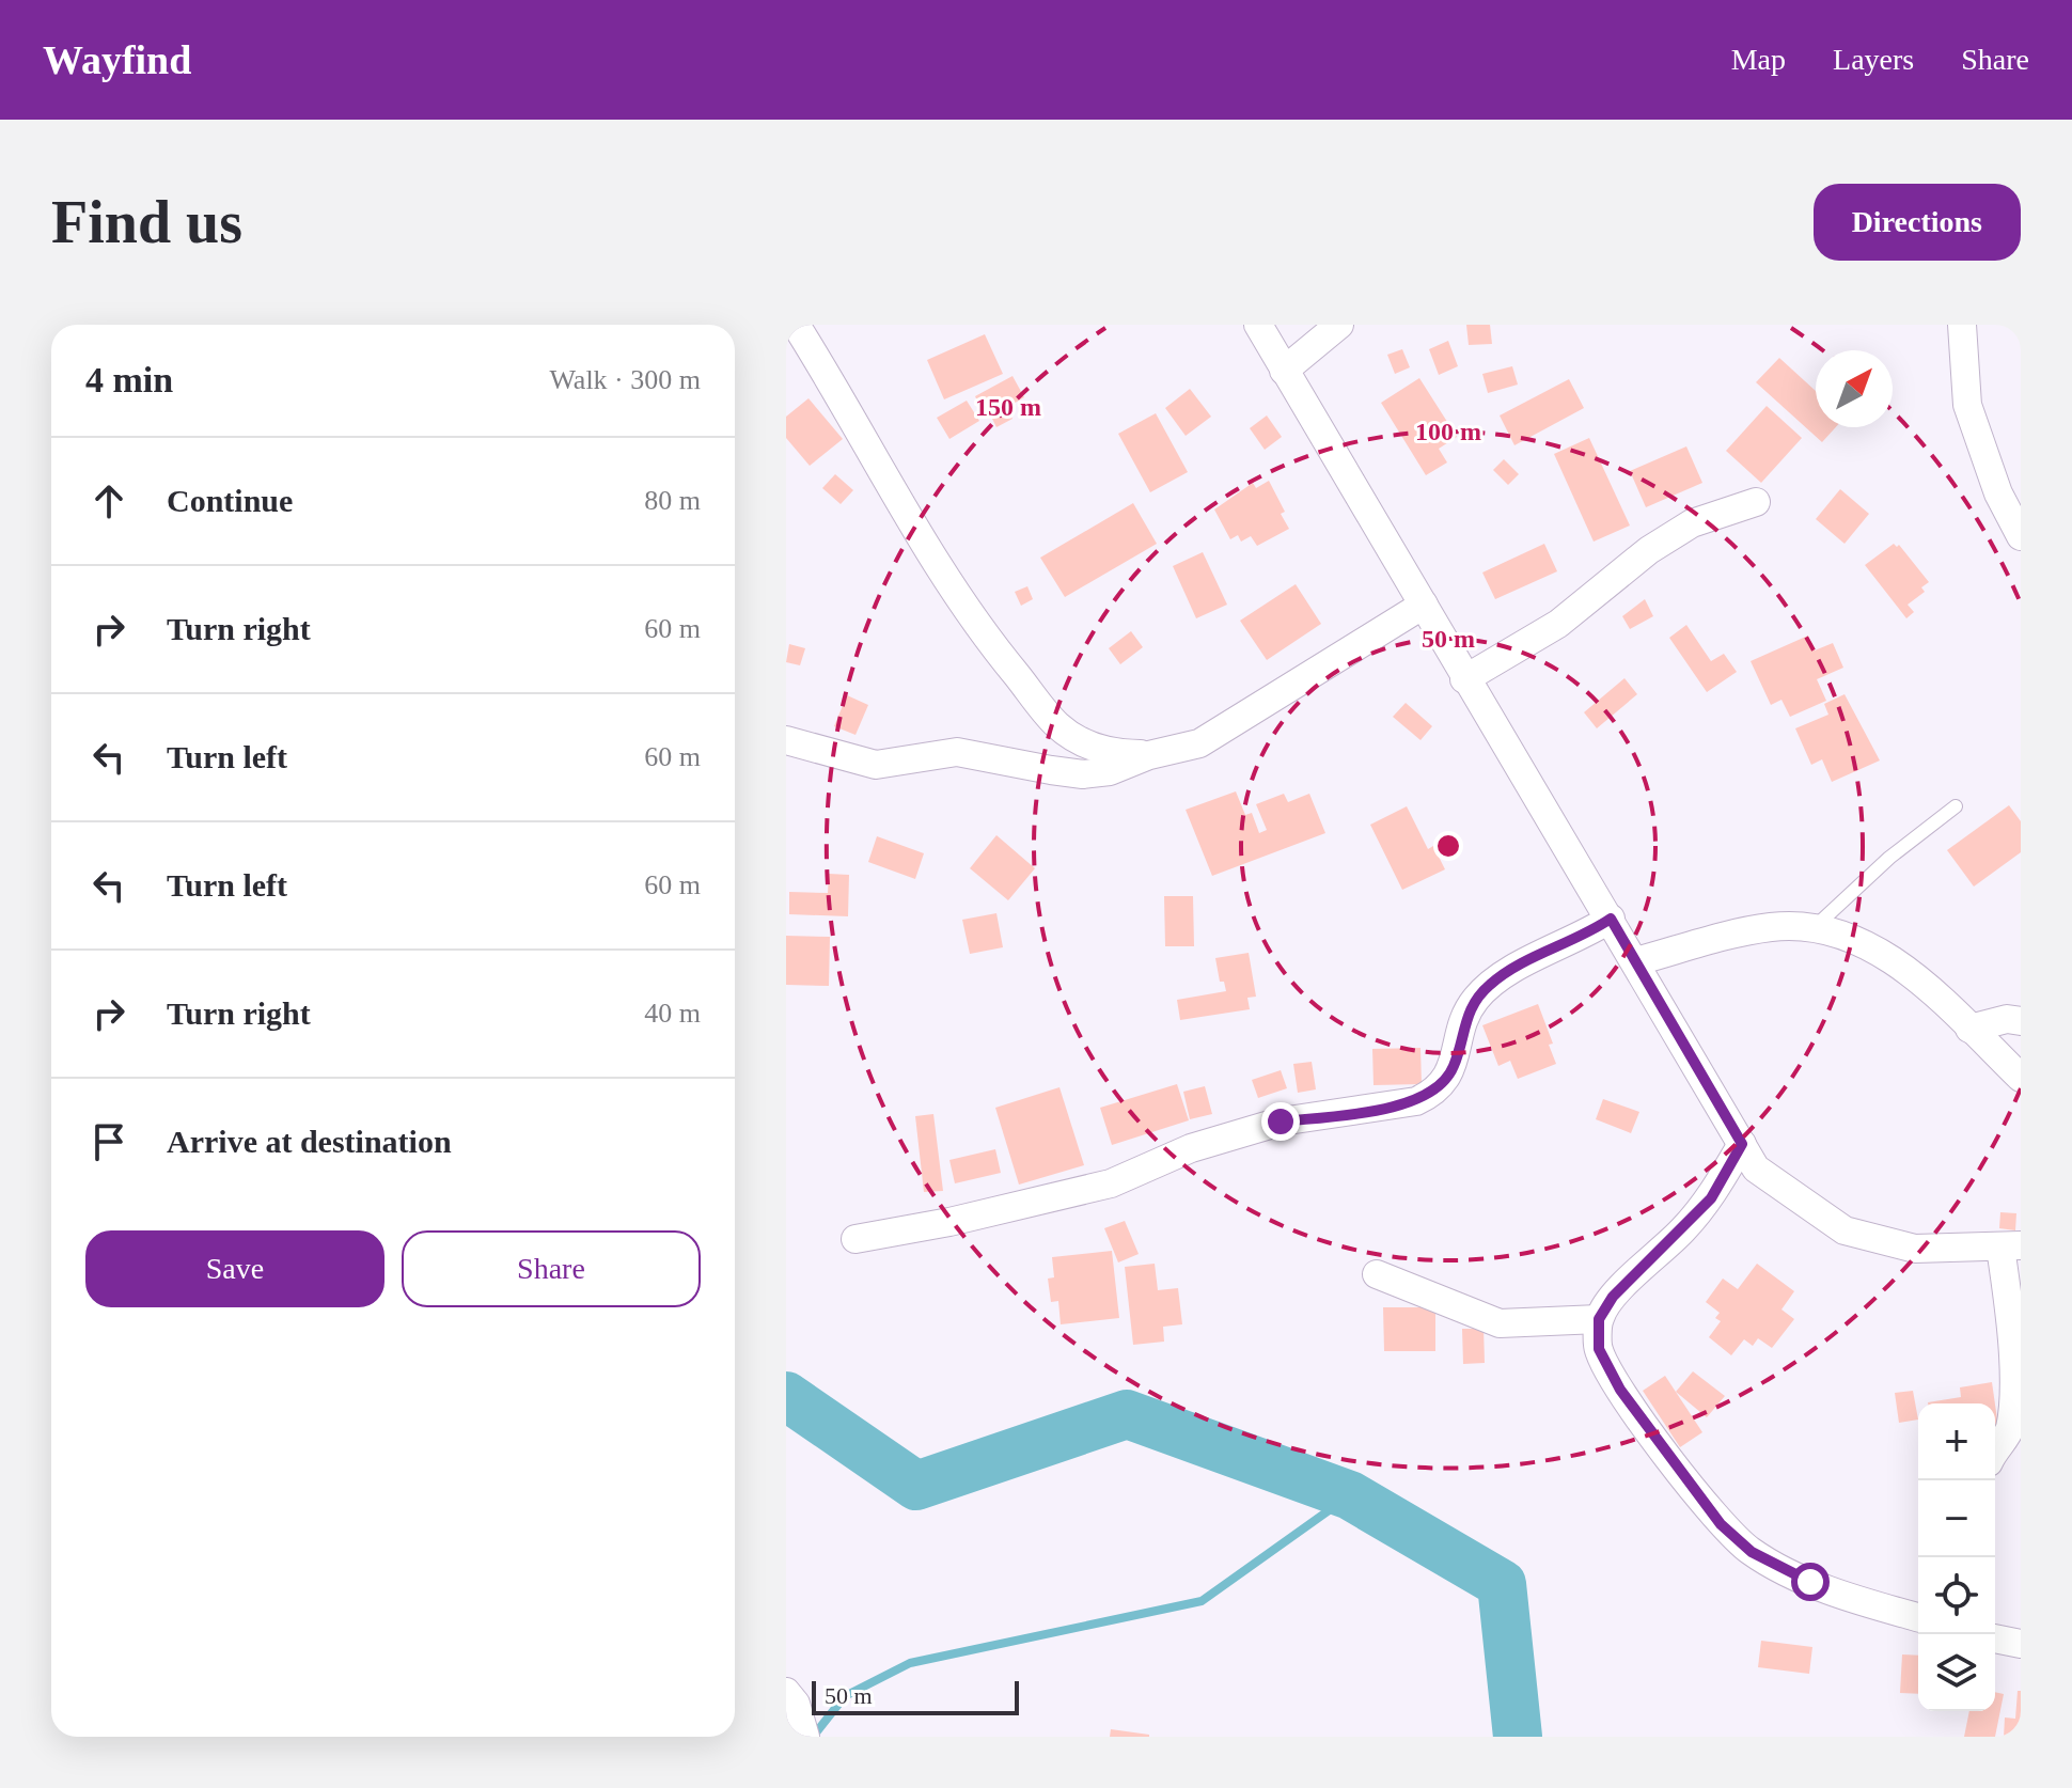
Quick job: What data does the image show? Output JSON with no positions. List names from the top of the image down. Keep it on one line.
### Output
{"scale_bar":"50 m","north":"top right","page":{"header":"Wayfind","nav":["Map","Layers","Share"],"buttons":["Directions",["Save","Share"]],"title":"Find us","heading":["4 min","Walk · 300 m"],"list":[["Continue","80 m"],["Turn right","60 m"],["Turn left","60 m"],["Turn left","60 m"],["Turn right","40 m"],"Arrive at destination"],"map_buttons":["+","−"],"scale":"50 m"},"rings":["150 m","100 m","50 m"]}
